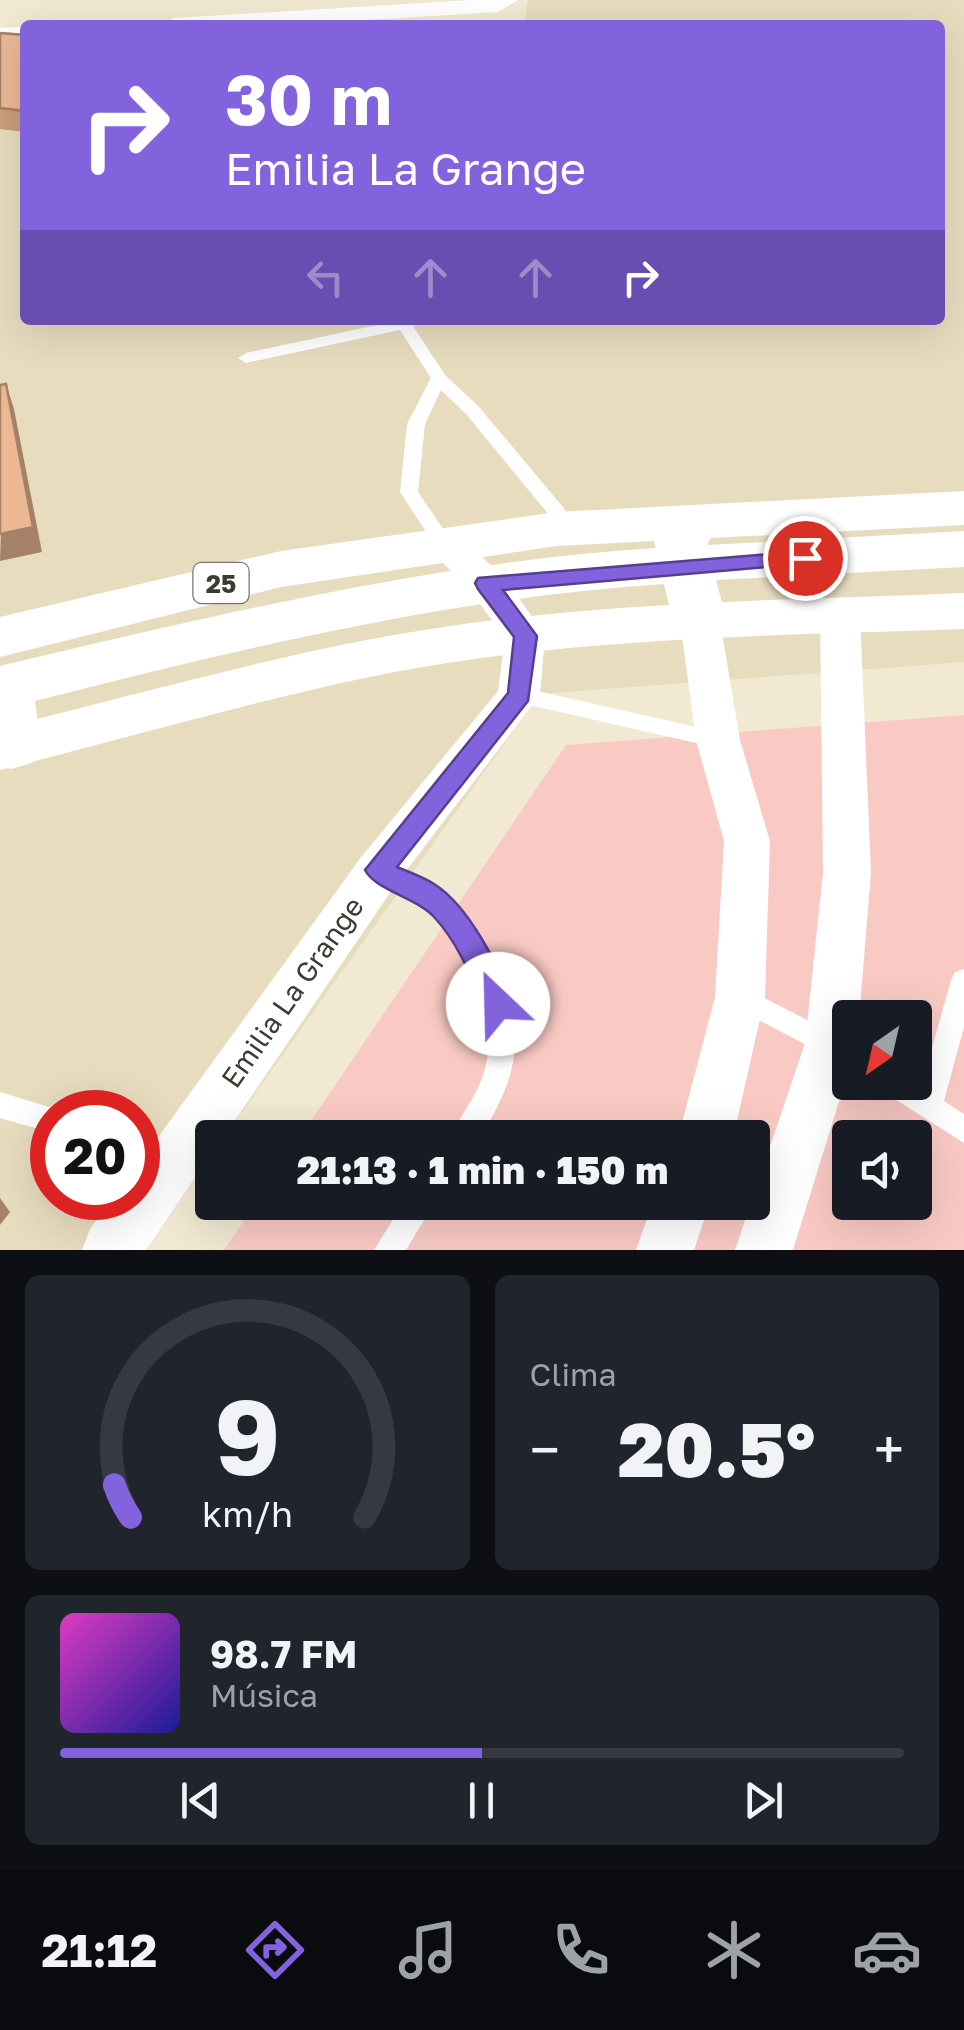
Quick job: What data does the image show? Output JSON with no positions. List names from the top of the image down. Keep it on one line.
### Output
{"streets":{"main road":["25"],"street":["Emilia La Grange"]},"north":"bottom left","page":{"turn":["30 m","Emilia La Grange"],"limit":"20","trip":"21:13 · 1 min · 150 m","tile":"Clima","heat":["−","20.5°","+"],"song":["98.7 FM","Música"],"tabs":"21:12","gauge":["9","km/h"]}}
